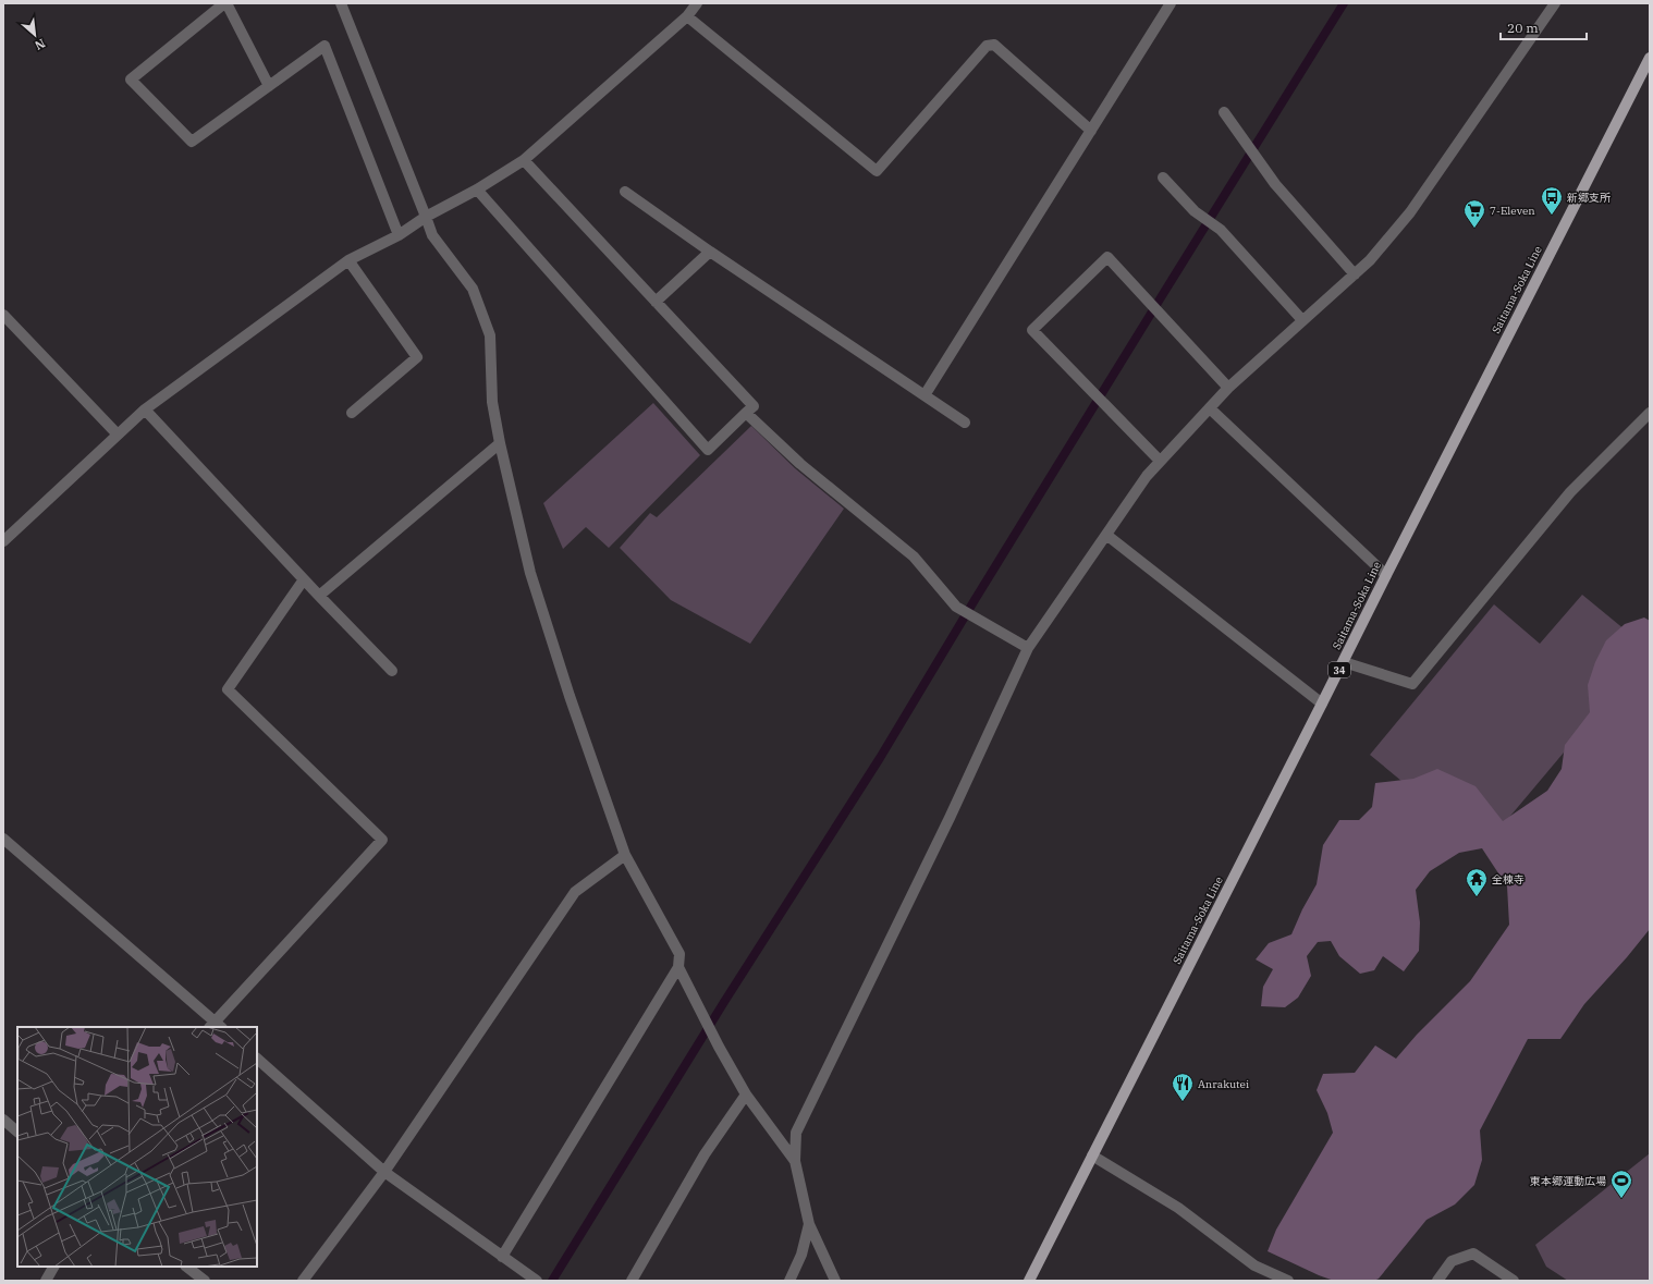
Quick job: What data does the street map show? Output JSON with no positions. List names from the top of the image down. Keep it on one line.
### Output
{"streets":{"main road":["Saitama-Soka Line","34"]},"places":{"bus stop":["新郷支所"],"supermarket":["7-Eleven"],"temple":["全棟寺"],"restaurant":["Anrakutei"],"sports":["東本郷運動広場"]},"scale_bar":"20 m","north":"bottom right"}
